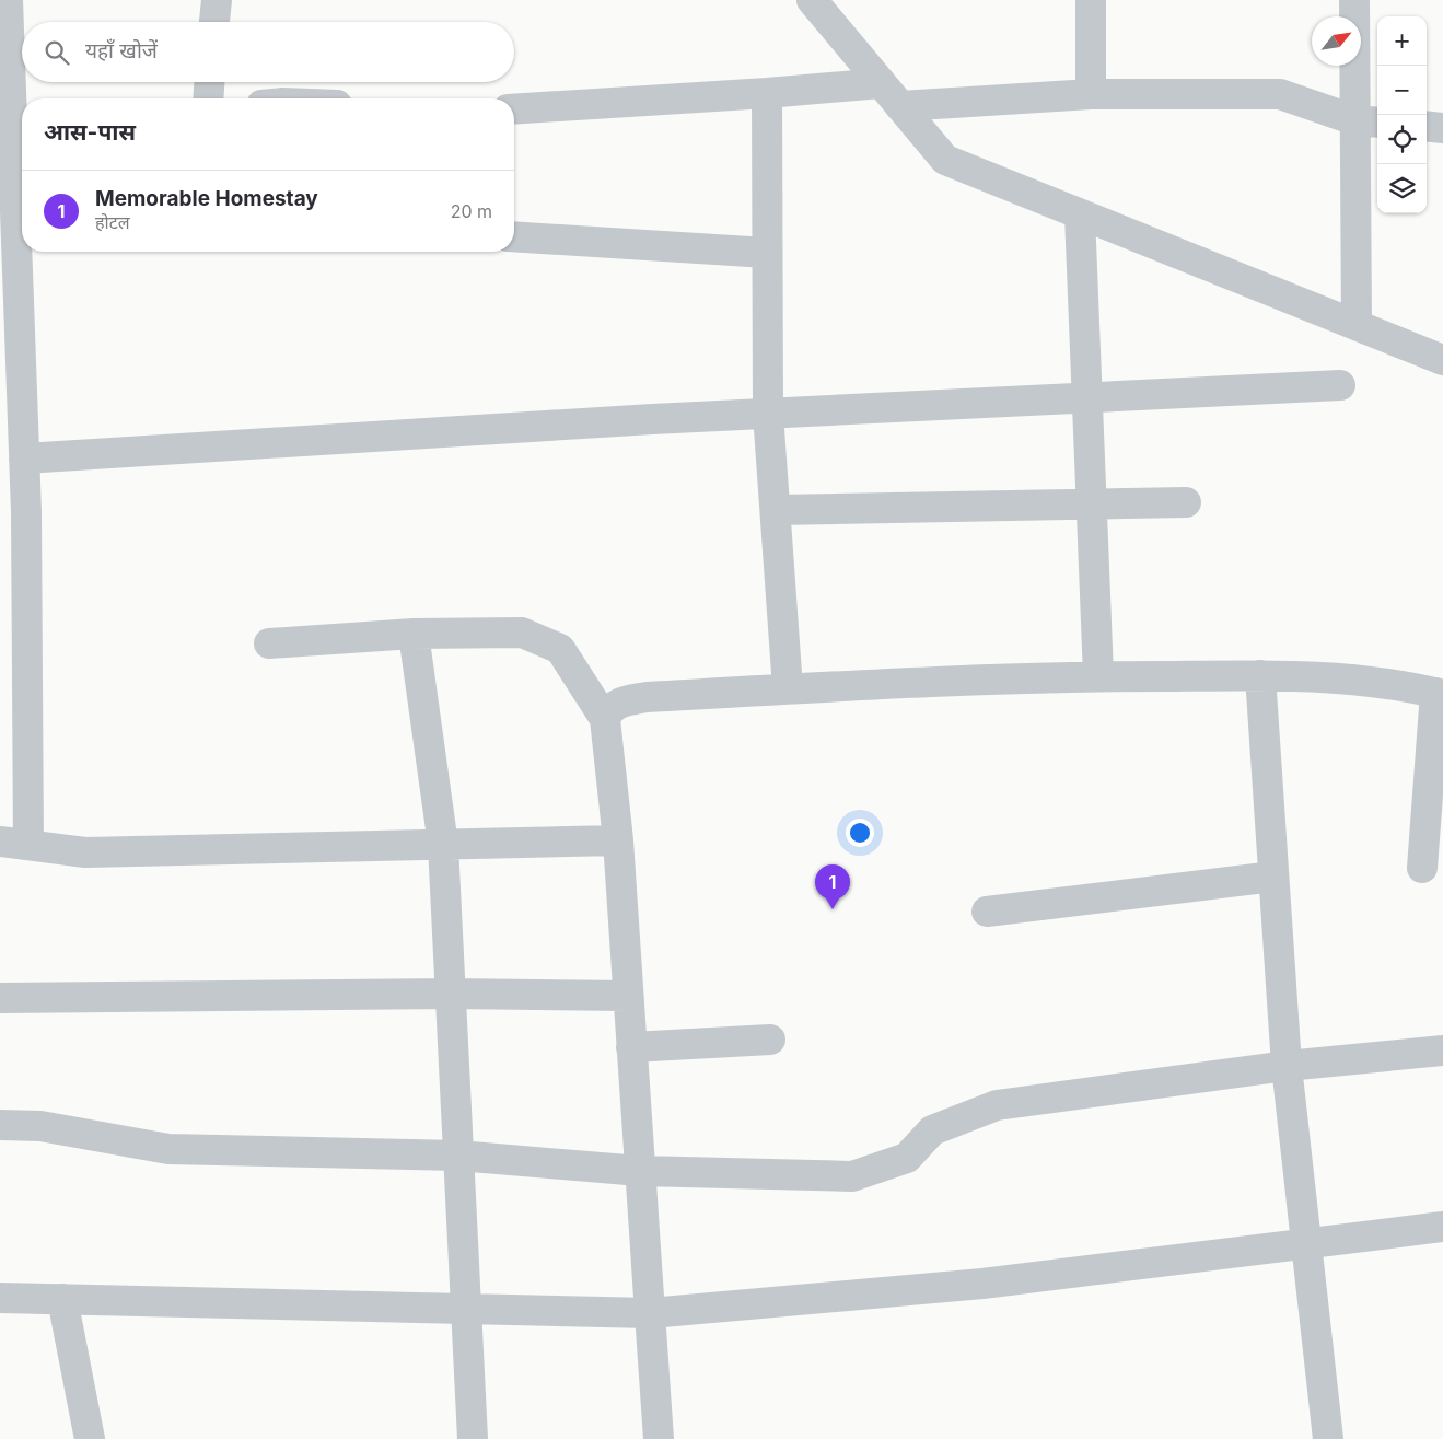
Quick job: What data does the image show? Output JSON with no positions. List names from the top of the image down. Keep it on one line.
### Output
{"north":"top right","page":{"map_buttons":["+","−"],"search":"यहाँ खोजें","heading":"आस-पास","list":[{"mark":"1","name":"Memorable Homestay","note":"होटल","value":"20 m"}],"pins":"1"}}
